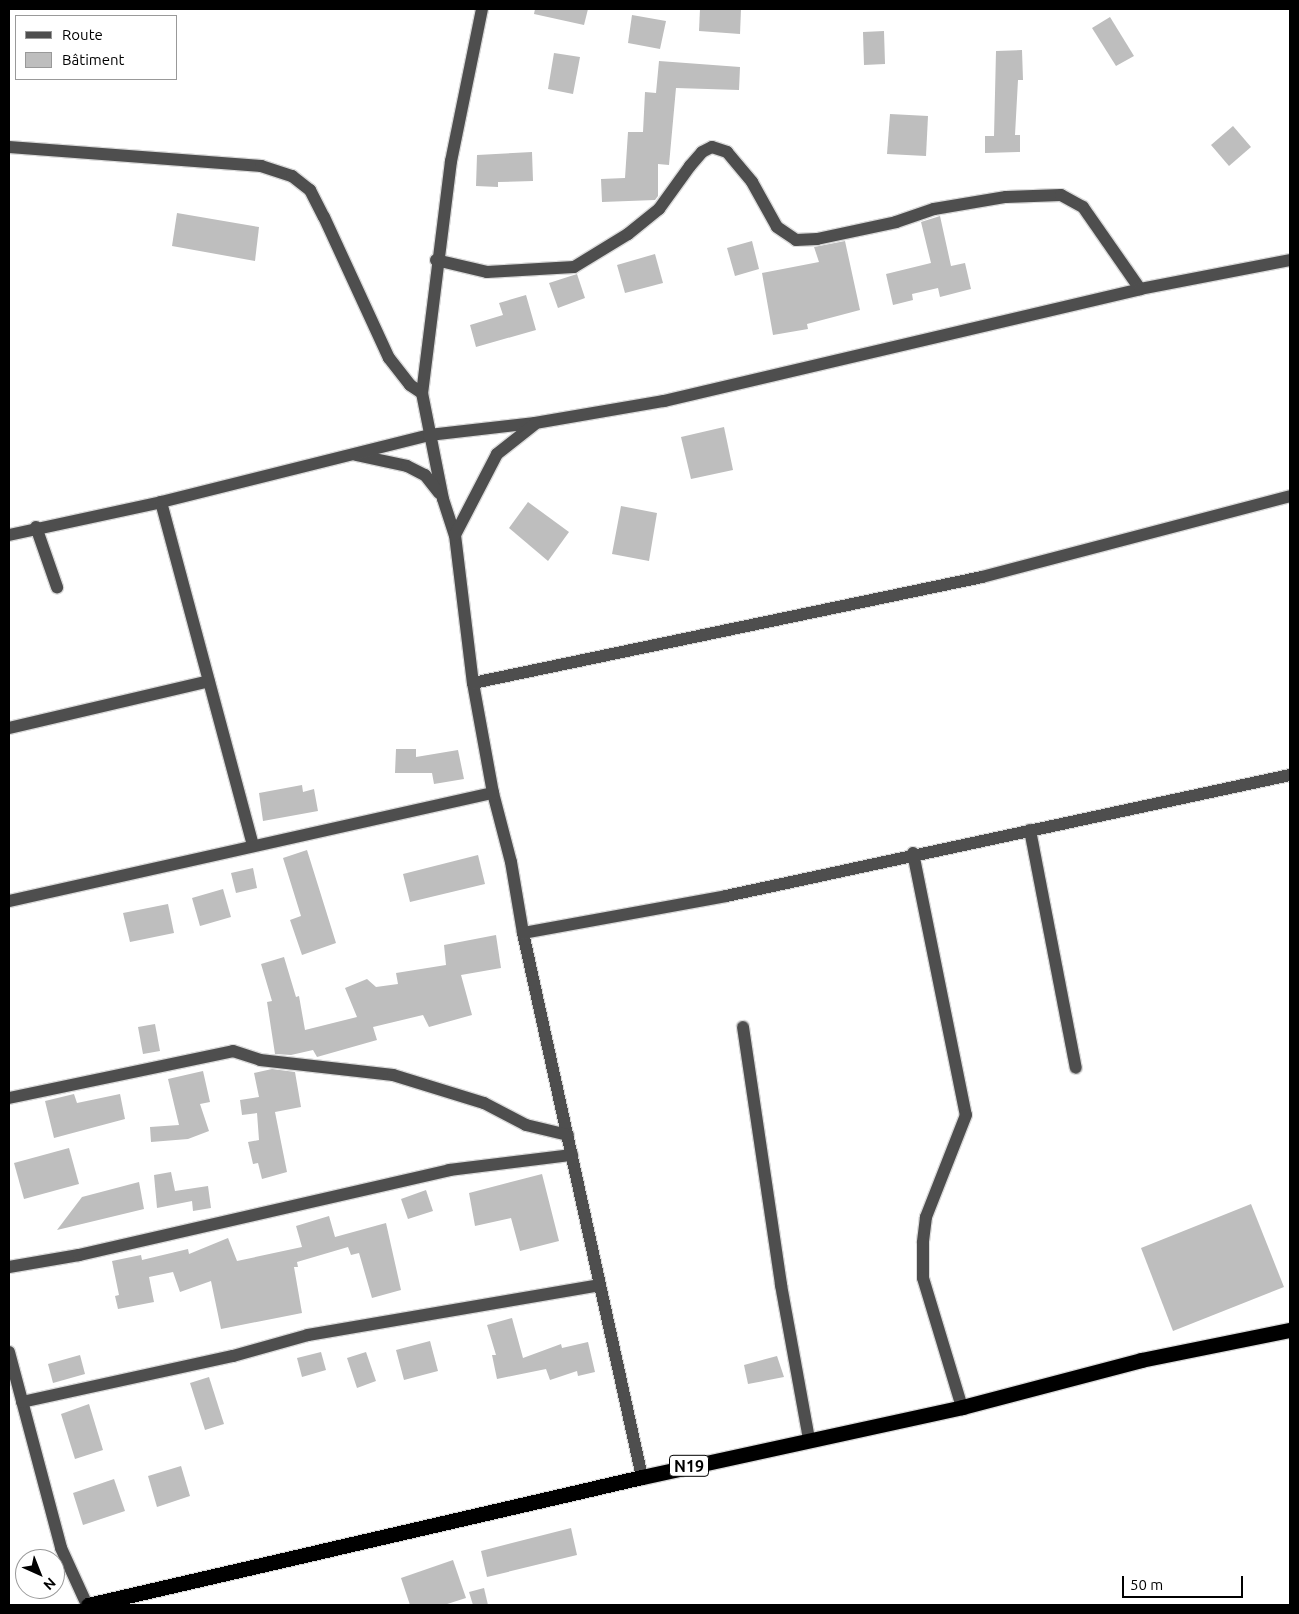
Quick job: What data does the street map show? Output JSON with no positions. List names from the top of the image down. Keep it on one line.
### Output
{"streets":{"highway":["N19"]},"legend":["Route","Bâtiment"],"scale_bar":"50 m","north":"bottom right"}
